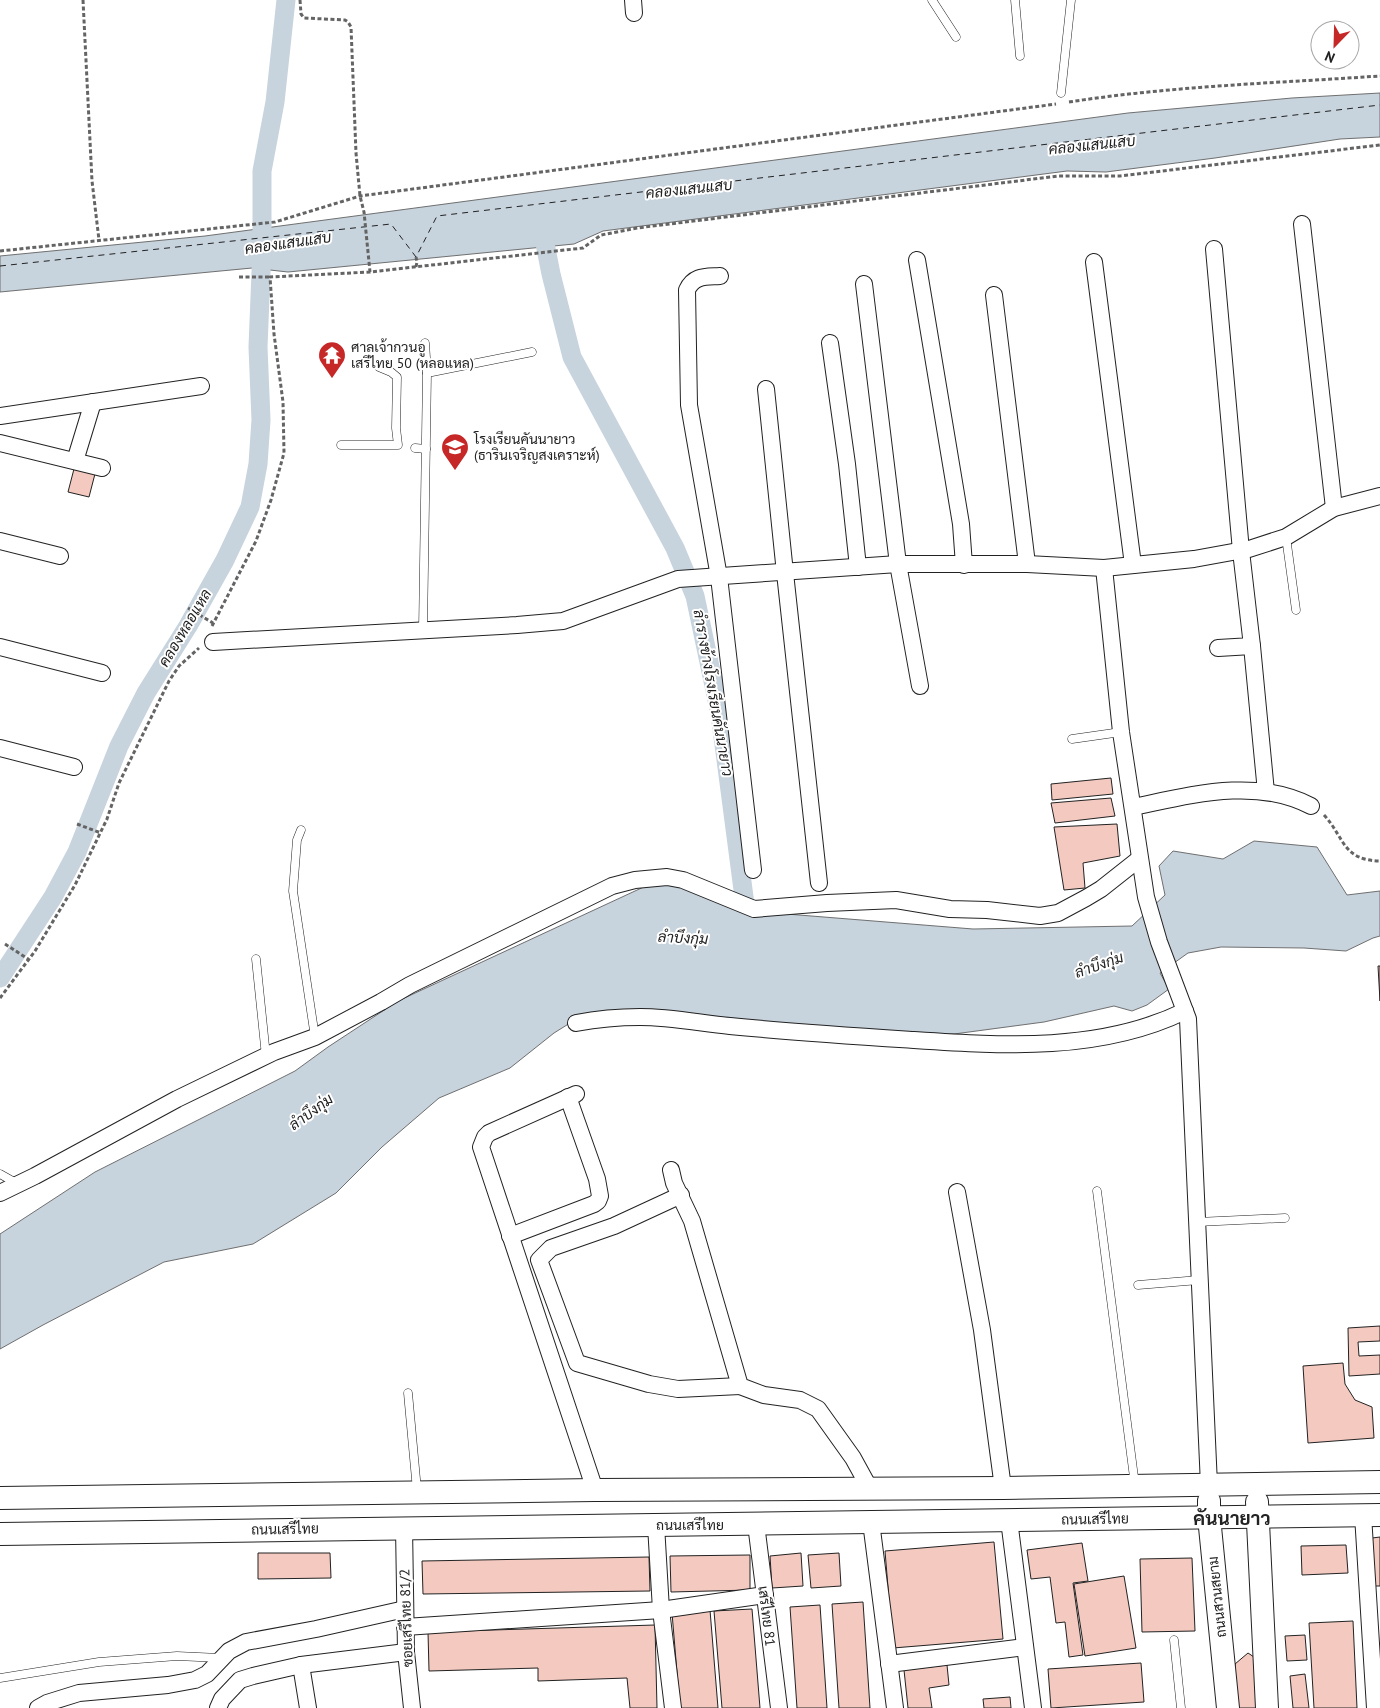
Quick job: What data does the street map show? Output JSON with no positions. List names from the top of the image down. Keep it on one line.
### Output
{"streets":{"main road":["ถนนเสรีไทย","ถนนสวนสยาม"],"street":["เสรีไทย 81","ซอยเสรีไทย 81/2"]},"crossings":[["ถนนเสรีไทย","ถนนสวนสยาม"],["ถนนเสรีไทย","เสรีไทย 81"],["ถนนเสรีไทย","ซอยเสรีไทย 81/2"]],"districts":["คันนายาว"],"water":["คลองแสนแสบ","คลองหลอแหล","ลำรางข้างโรงเรียนคันนายาว","ลำบึงกุ่ม"],"places":{"temple":["ศาลเจ้ากวนอู เสรีไทย 50 (หลอแหล)"],"school or university":["โรงเรียนคันนายาว (ธารินเจริญสงเคราะห์)"]},"north":"bottom left"}
